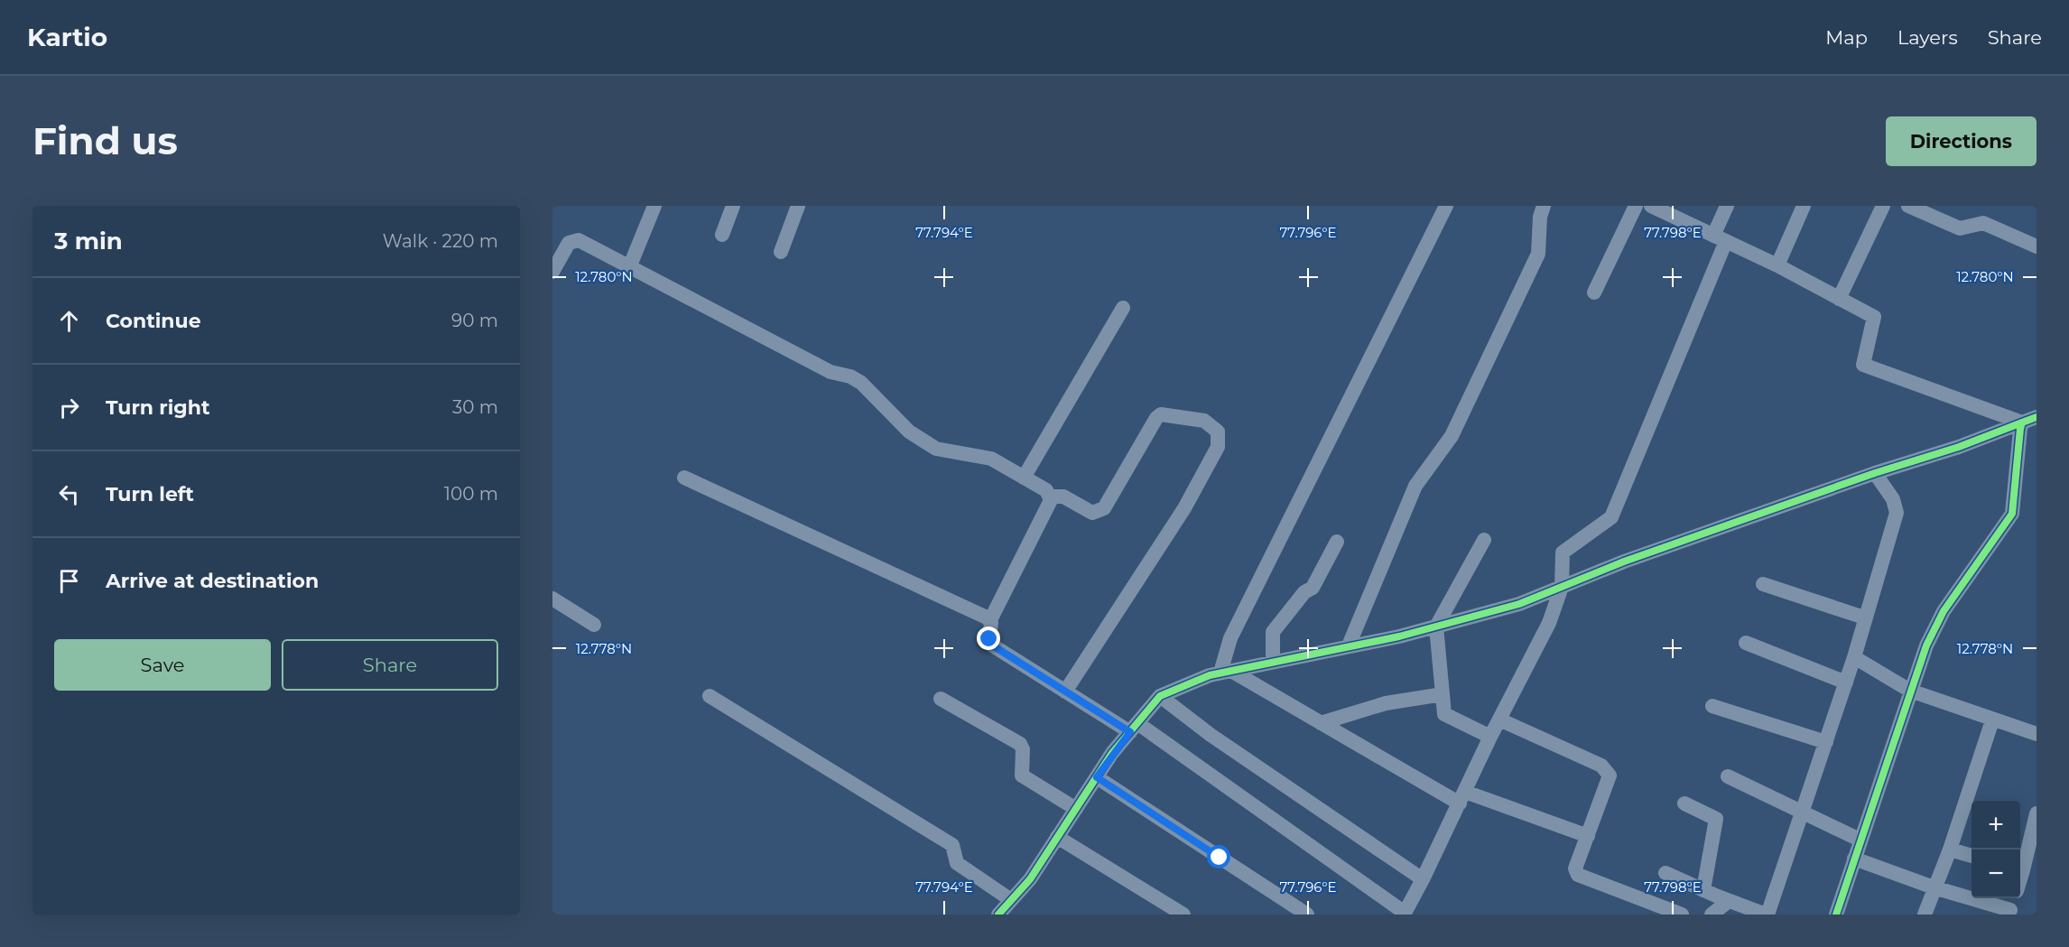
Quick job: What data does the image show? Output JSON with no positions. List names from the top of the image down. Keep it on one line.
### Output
{"page":{"header":"Kartio","nav":["Map","Layers","Share"],"buttons":["Directions",["Save","Share"]],"title":"Find us","heading":["3 min","Walk · 220 m"],"list":[["Continue","90 m"],["Turn right","30 m"],["Turn left","100 m"],"Arrive at destination"],"map_buttons":["+","−"]},"coordinates":["77.794°E","77.796°E","77.798°E","12.780°N","12.778°N"]}
